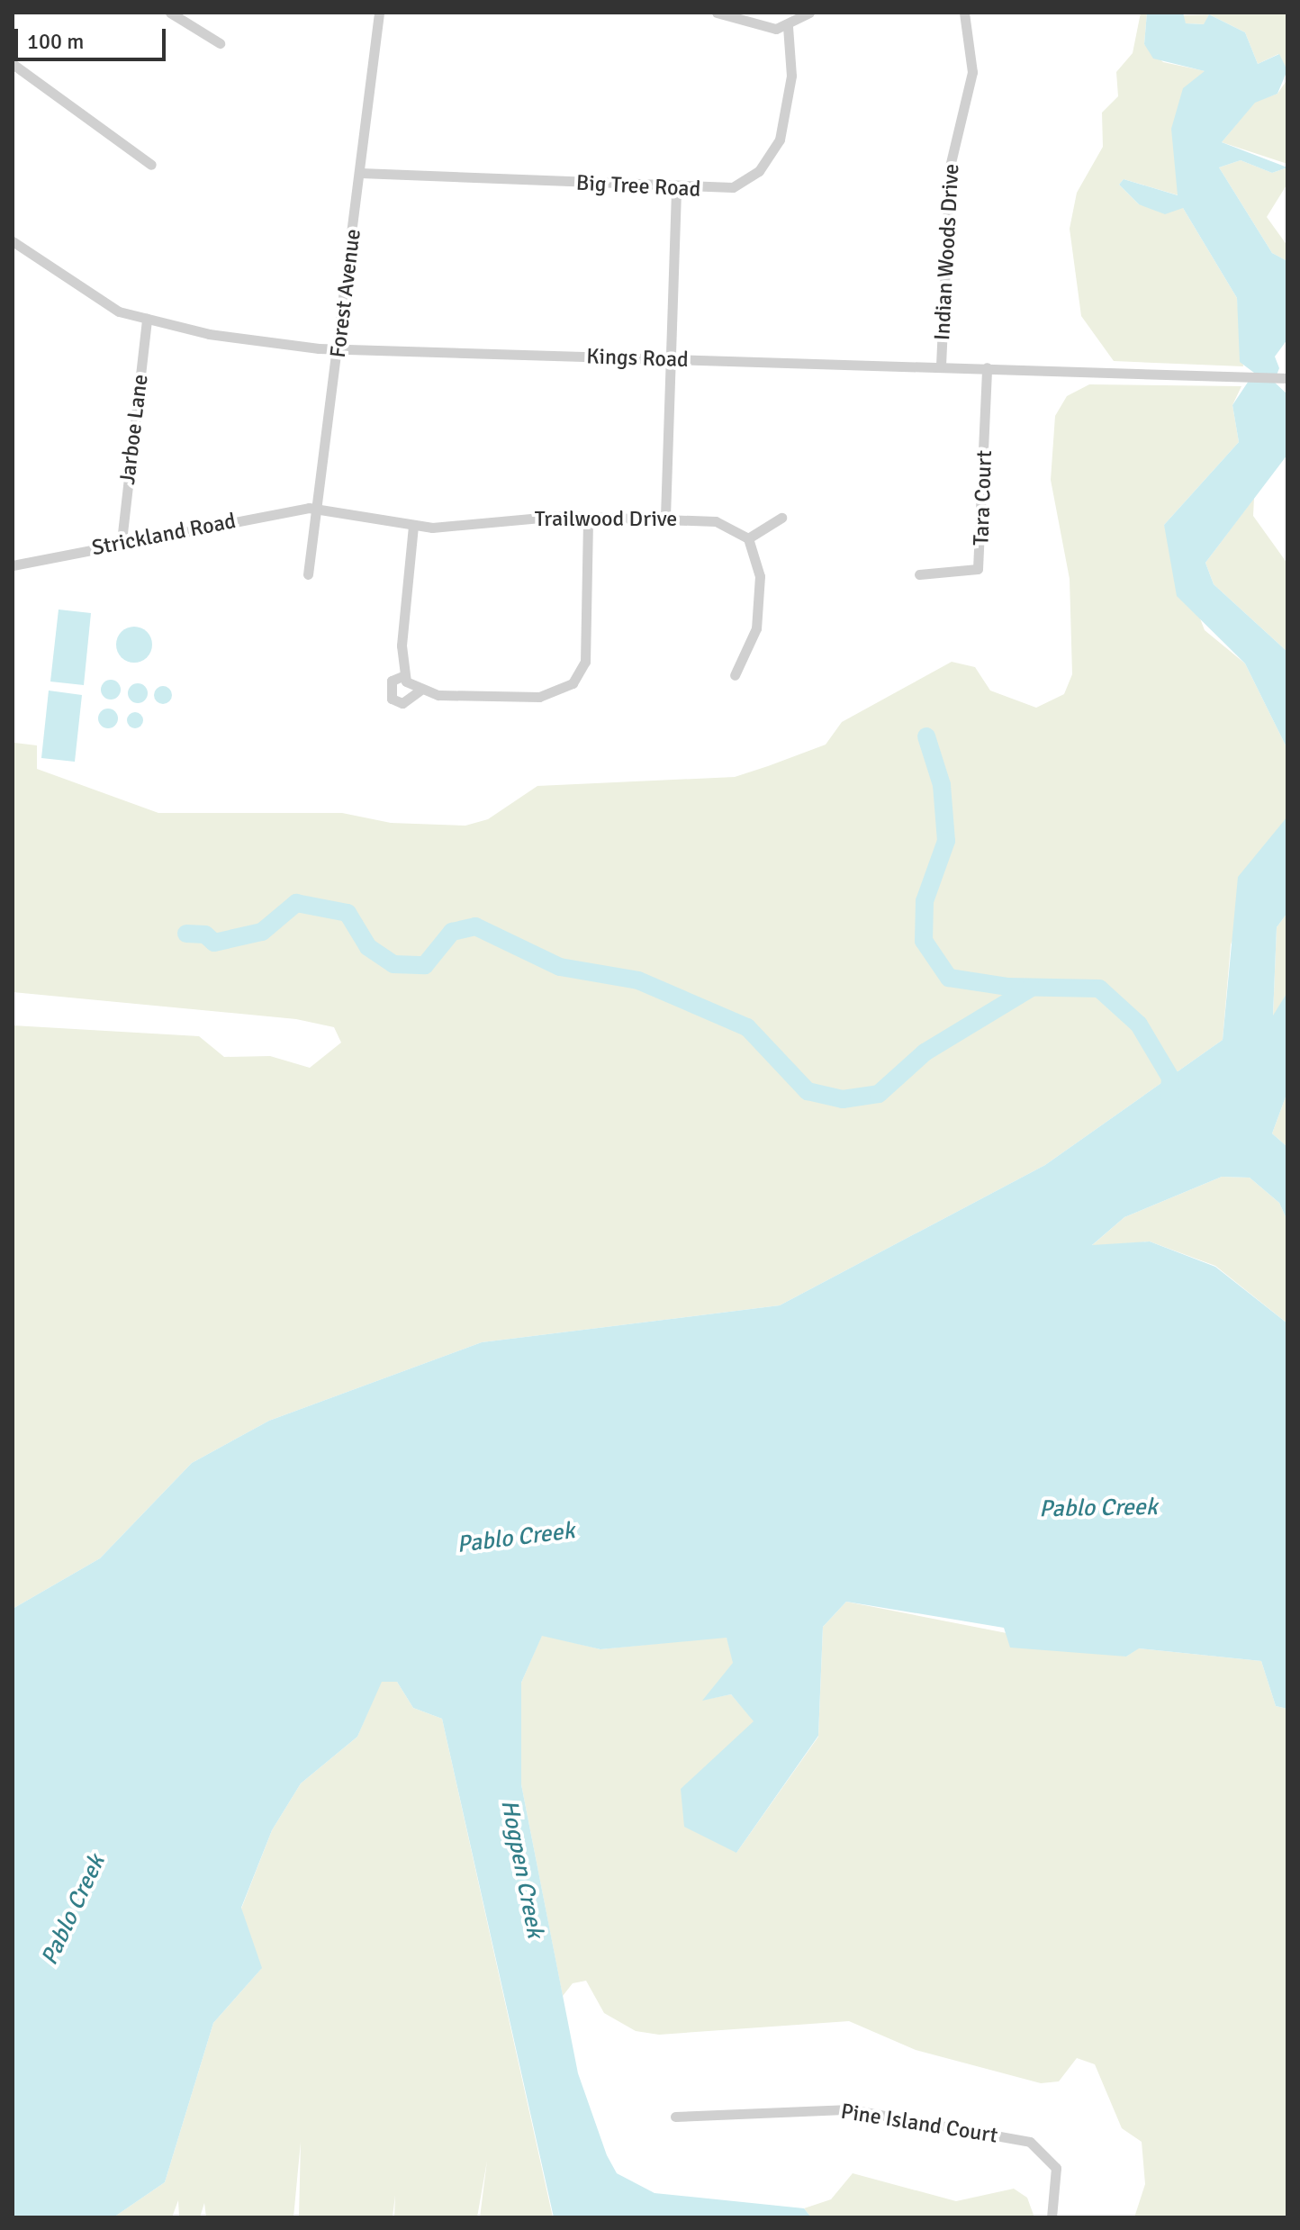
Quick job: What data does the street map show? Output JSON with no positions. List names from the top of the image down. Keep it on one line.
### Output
{"streets":{"street":["Big Tree Road","Indian Woods Drive","Forest Avenue","Kings Road","Jarboe Lane","Tara Court","Trailwood Drive","Strickland Road","Pine Island Court"]},"crossings":[["Big Tree Road","Forest Avenue"],["Indian Woods Drive","Kings Road"],["Forest Avenue","Kings Road"],["Forest Avenue","Trailwood Drive"],["Forest Avenue","Strickland Road"],["Kings Road","Jarboe Lane"],["Kings Road","Tara Court"],["Jarboe Lane","Strickland Road"],["Trailwood Drive","Strickland Road"]],"water":["Pablo Creek","Hogpen Creek"],"scale_bar":"100 m"}
